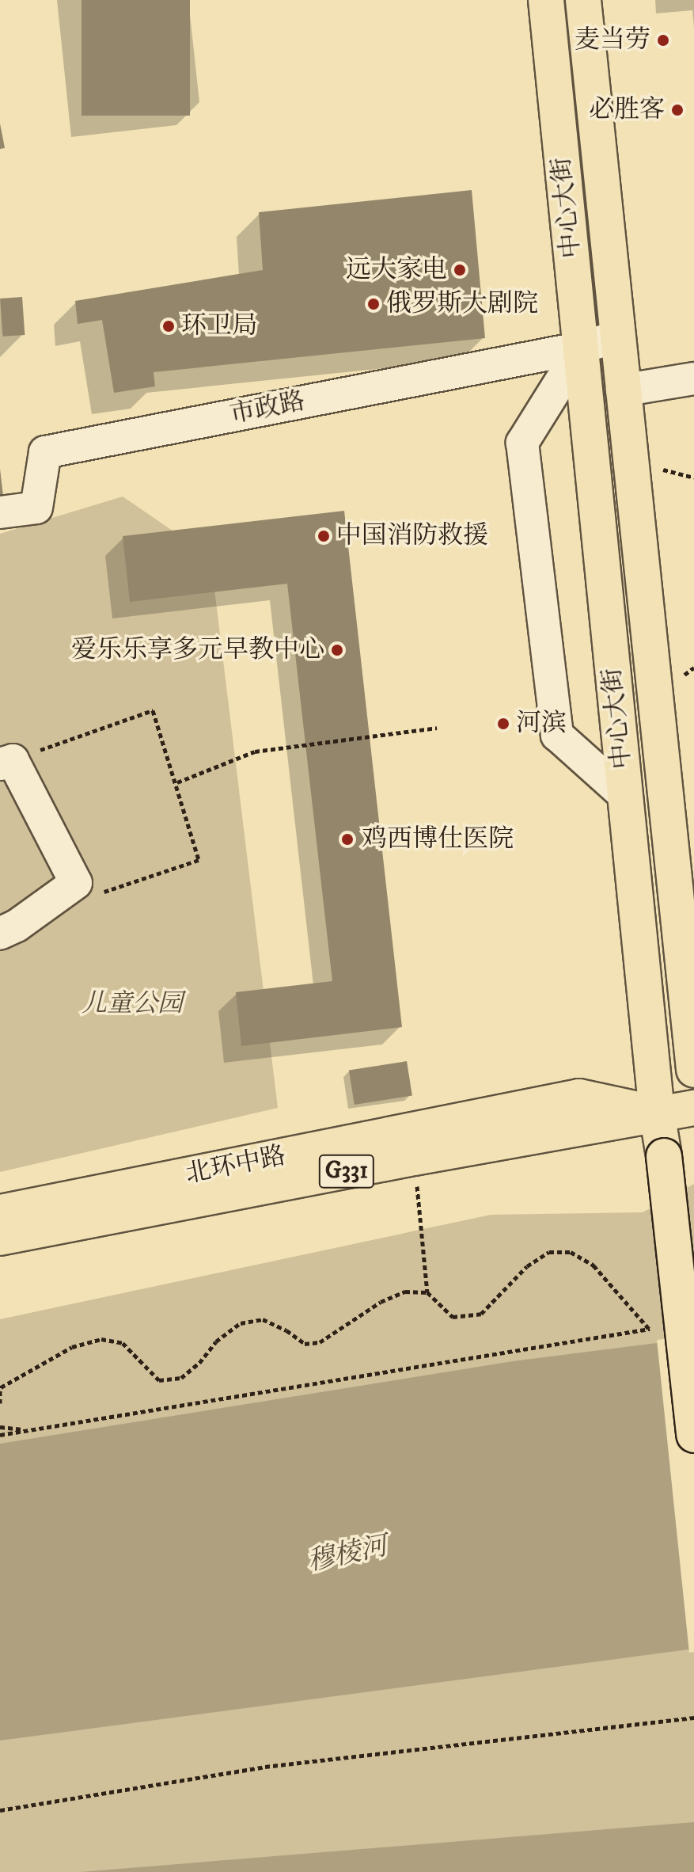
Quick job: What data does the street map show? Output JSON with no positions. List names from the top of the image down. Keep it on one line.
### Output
{"streets":{"main road":["中心大街","北环中路","G331"],"street":["市政路"]},"crossings":[["中心大街","市政路"],["中心大街","北环中路"]],"water":["穆棱河"],"parks":["儿童公园"],"places":["麦当劳","必胜客","远大家电","俄罗斯大剧院","环卫局","中国消防救援","爱乐乐享多元早教中心","河滨","鸡西博仕医院"]}
